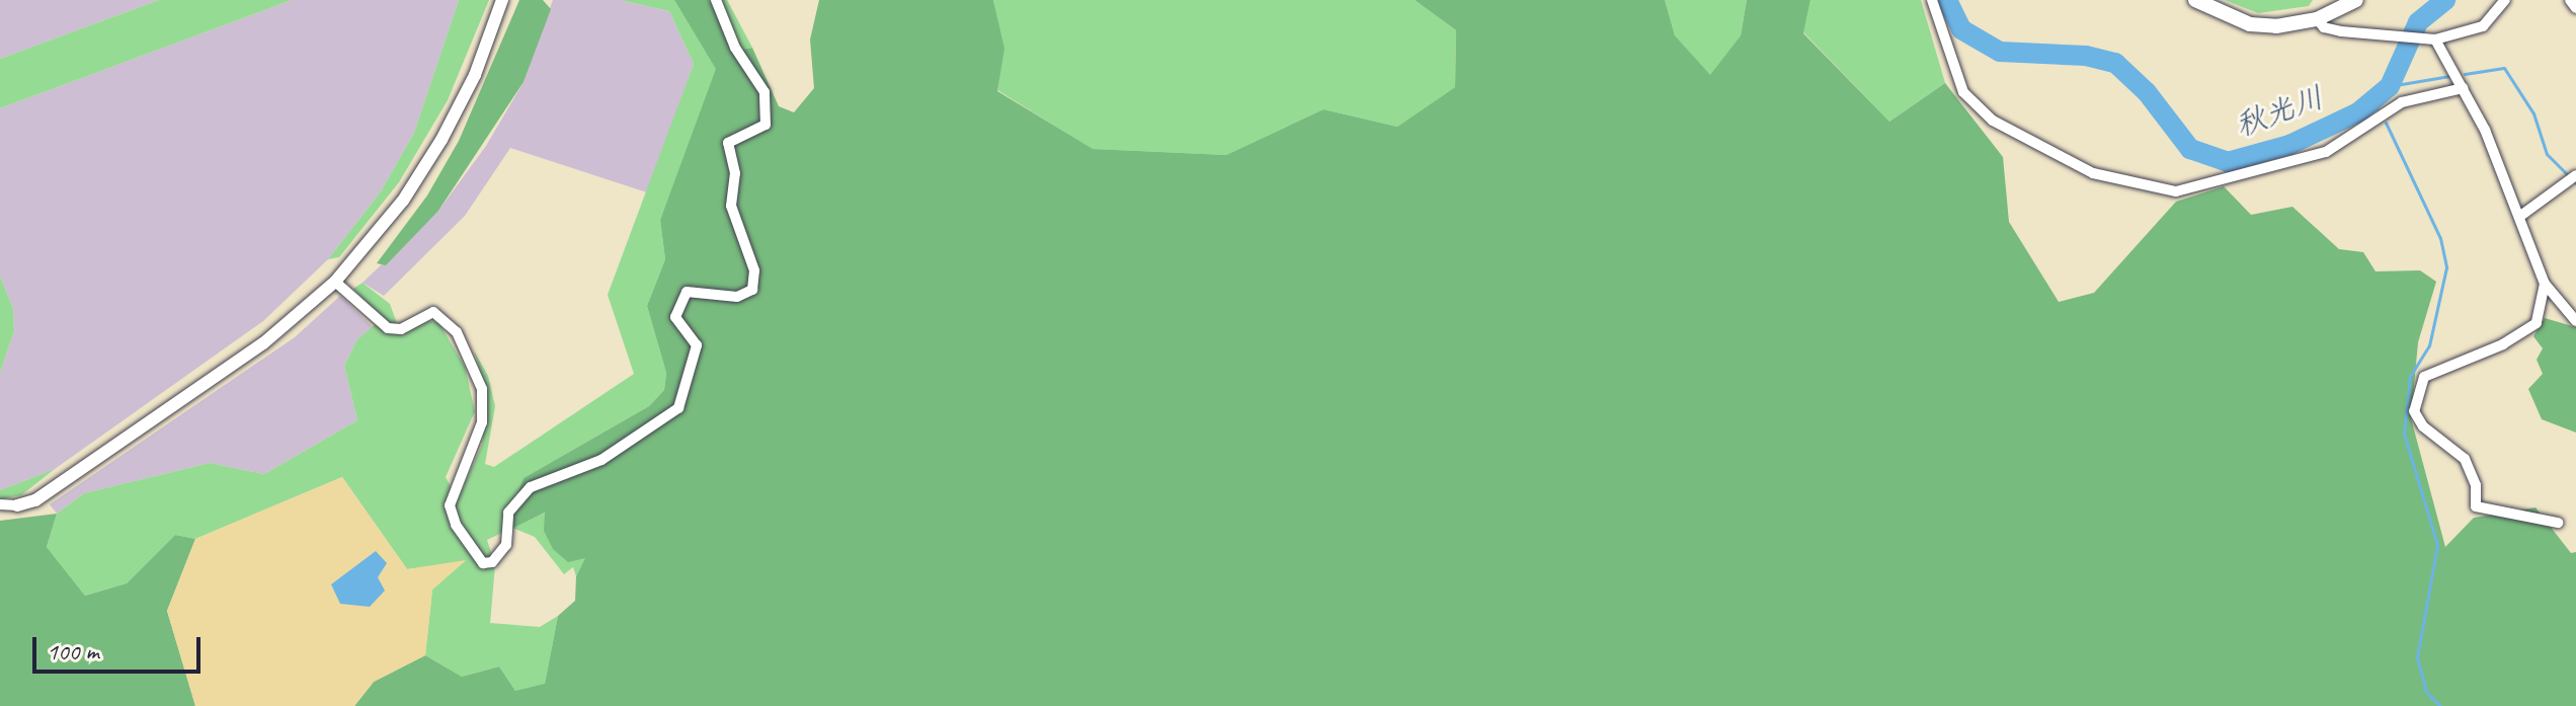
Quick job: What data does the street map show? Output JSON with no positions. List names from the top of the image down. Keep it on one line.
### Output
{"water":["秋光川"],"scale_bar":"100 m"}
